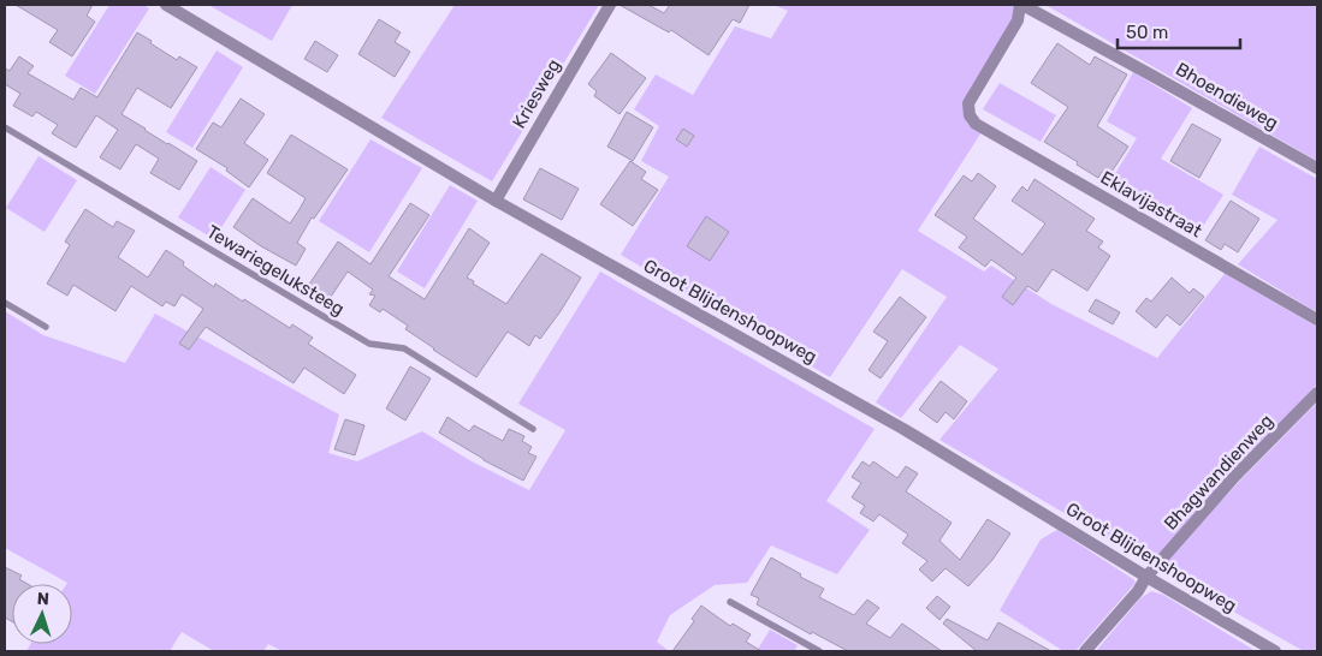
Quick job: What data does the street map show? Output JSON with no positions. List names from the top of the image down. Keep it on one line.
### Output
{"streets":{"street":["Kriesweg","Bhoendieweg","Eklavijastraat","Groot Blijdenshoopweg","Bhagwandienweg"],"lane":["Tewariegeluksteeg"]},"crossings":[["Kriesweg","Groot Blijdenshoopweg"],["Bhoendieweg","Eklavijastraat"],["Groot Blijdenshoopweg","Bhagwandienweg"]],"scale_bar":"50 m","north":"top"}
